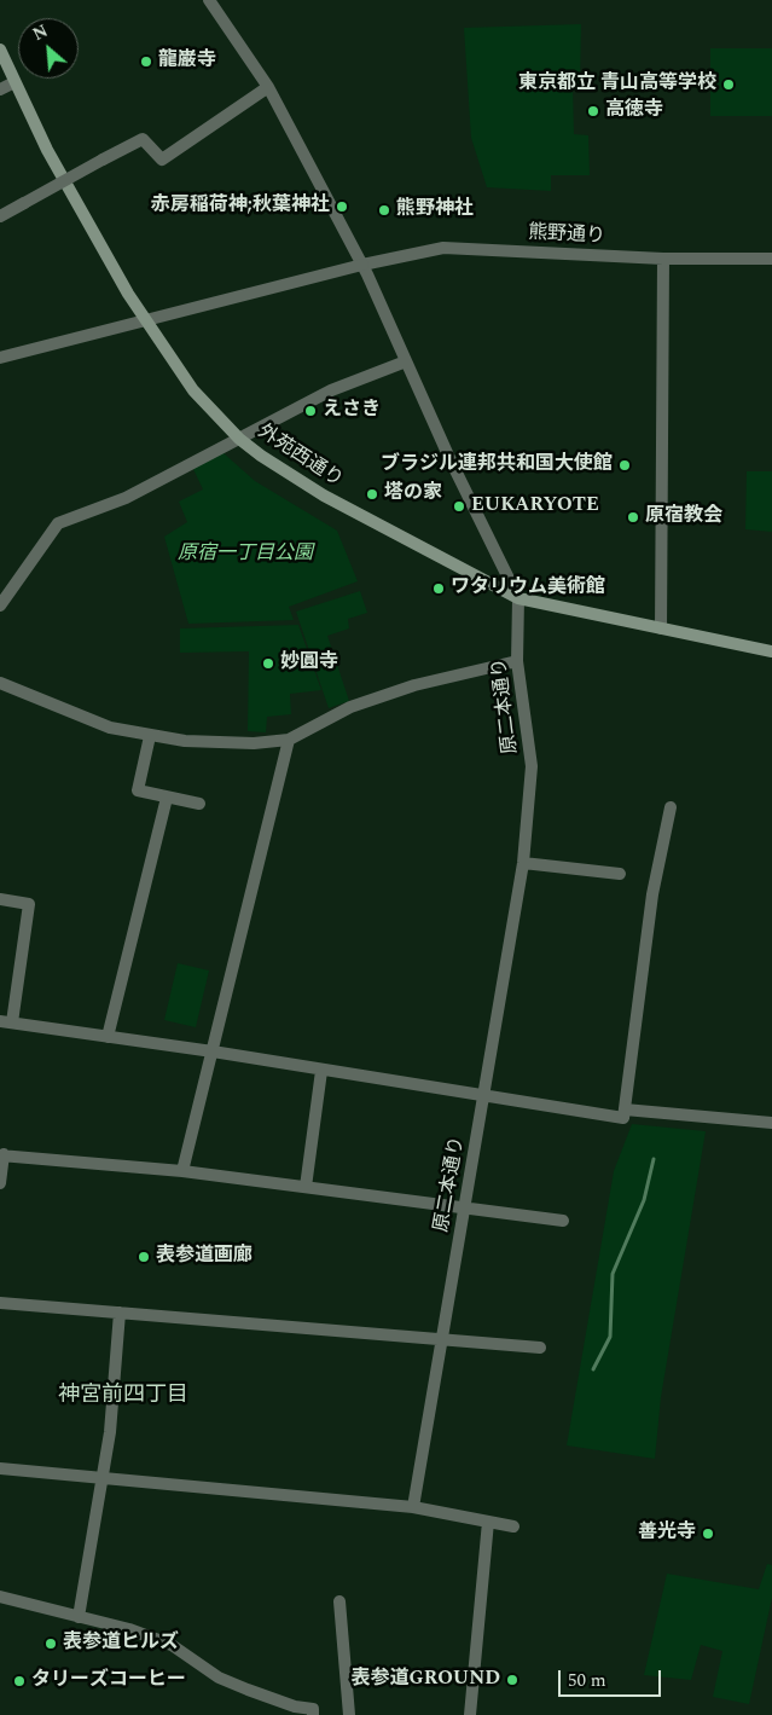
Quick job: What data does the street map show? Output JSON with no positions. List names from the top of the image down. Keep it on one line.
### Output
{"streets":{"main road":["外苑西通り"],"street":["熊野通り","原二本通り"]},"crossings":[["熊野通り","外苑西通り"],["外苑西通り","原二本通り"]],"districts":["神宮前四丁目"],"parks":["原宿一丁目公園"],"places":["龍巌寺","東京都立 青山高等学校","高徳寺","赤房稲荷神;秋葉神社","熊野神社","えさき","ブラジル連邦共和国大使館","塔の家","EUKARYOTE","原宿教会","ワタリウム美術館","妙圓寺","表参道画廊","善光寺","表参道ヒルズ","表参道GROUND","タリーズコーヒー"],"scale_bar":"50 m","north":"top left"}
